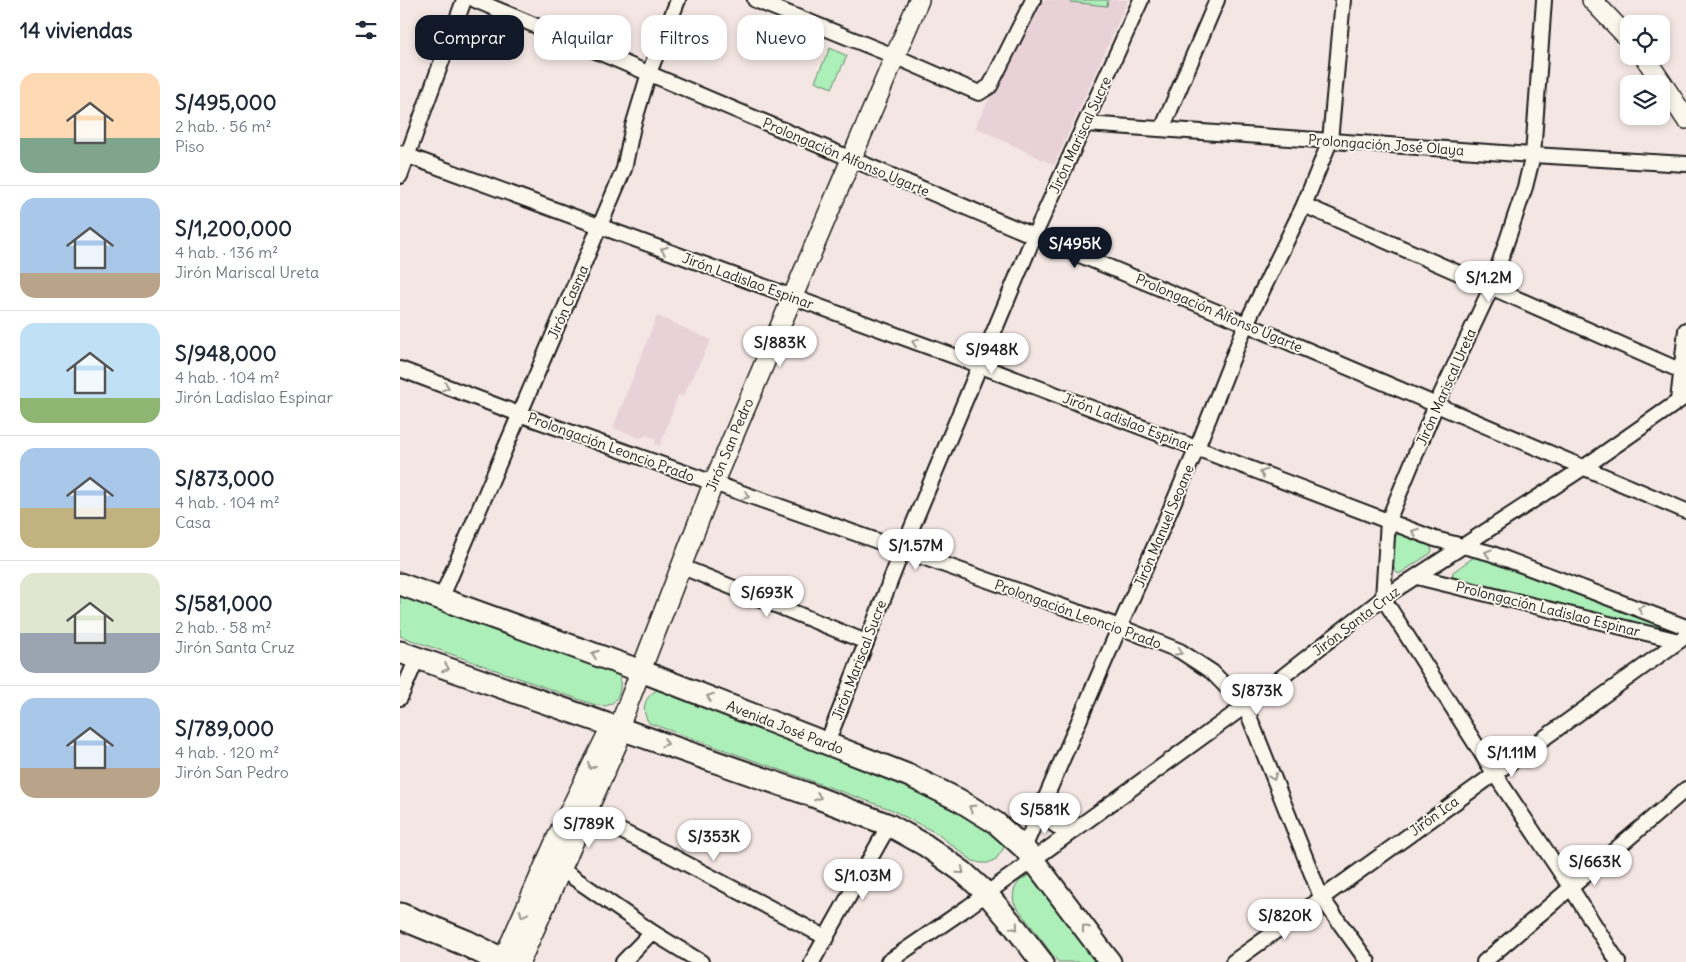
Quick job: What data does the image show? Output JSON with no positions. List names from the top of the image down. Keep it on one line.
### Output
{"streets":{"main road":["Jirón San Pedro","Avenida José Pardo"],"street":["Jirón Mariscal Sucre","Prolongación José Olaya","Prolongación Alfonso Ugarte","Jirón Ladislao Espinar","Jirón Casma","Jirón Mariscal Ureta","Prolongación Leoncio Prado","Jirón Manuel Seoane","Prolongación Ladislao Espinar","Jirón Santa Cruz","Jirón Ica"]},"crossings":[["Jirón Mariscal Sucre","Prolongación José Olaya"],["Jirón Mariscal Sucre","Prolongación Alfonso Ugarte"],["Jirón Mariscal Sucre","Jirón Ladislao Espinar"],["Jirón Mariscal Sucre","Prolongación Leoncio Prado"],["Jirón Mariscal Sucre","Avenida José Pardo"],["Prolongación José Olaya","Jirón Mariscal Ureta"],["Prolongación José Olaya","Jirón Manuel Seoane"],["Prolongación Alfonso Ugarte","Jirón Casma"],["Prolongación Alfonso Ugarte","Jirón Mariscal Ureta"],["Prolongación Alfonso Ugarte","Jirón San Pedro"],["Prolongación Alfonso Ugarte","Jirón Manuel Seoane"],["Prolongación Alfonso Ugarte","Jirón Santa Cruz"],["Jirón Ladislao Espinar","Jirón Casma"],["Jirón Ladislao Espinar","Jirón Mariscal Ureta"],["Jirón Ladislao Espinar","Jirón San Pedro"],["Jirón Ladislao Espinar","Jirón Manuel Seoane"],["Jirón Ladislao Espinar","Prolongación Ladislao Espinar"],["Jirón Ladislao Espinar","Jirón Santa Cruz"],["Jirón Casma","Prolongación Leoncio Prado"],["Jirón Casma","Avenida José Pardo"],["Jirón Mariscal Ureta","Jirón Santa Cruz"],["Jirón San Pedro","Prolongación Leoncio Prado"],["Jirón San Pedro","Avenida José Pardo"],["Prolongación Leoncio Prado","Jirón Manuel Seoane"],["Prolongación Leoncio Prado","Jirón Santa Cruz"],["Prolongación Leoncio Prado","Jirón Ica"],["Jirón Manuel Seoane","Jirón Santa Cruz"],["Jirón Manuel Seoane","Avenida José Pardo"],["Prolongación Ladislao Espinar","Jirón Santa Cruz"],["Prolongación Ladislao Espinar","Jirón Ica"],["Jirón Santa Cruz","Avenida José Pardo"]],"one_way":["Jirón Ladislao Espinar","Prolongación Leoncio Prado"],"page":{"heading":"14 viviendas","chip":["Comprar","Alquilar","Filtros","Nuevo"],"list":[{"name":"S/495,000","note":"2 hab. · 56 m² · Piso"},{"name":"S/1,200,000","note":"4 hab. · 136 m² · Jirón Mariscal Ureta"},{"name":"S/948,000","note":"4 hab. · 104 m² · Jirón Ladislao Espinar"},{"name":"S/873,000","note":"4 hab. · 104 m² · Casa"},{"name":"S/581,000","note":"2 hab. · 58 m² · Jirón Santa Cruz"},{"name":"S/789,000","note":"4 hab. · 120 m² · Jirón San Pedro"}],"price":["S/495K","S/1.2M","S/883K","S/948K","S/1.57M","S/693K","S/873K","S/1.11M","S/581K","S/789K","S/353K","S/663K","S/1.03M","S/820K"]}}
